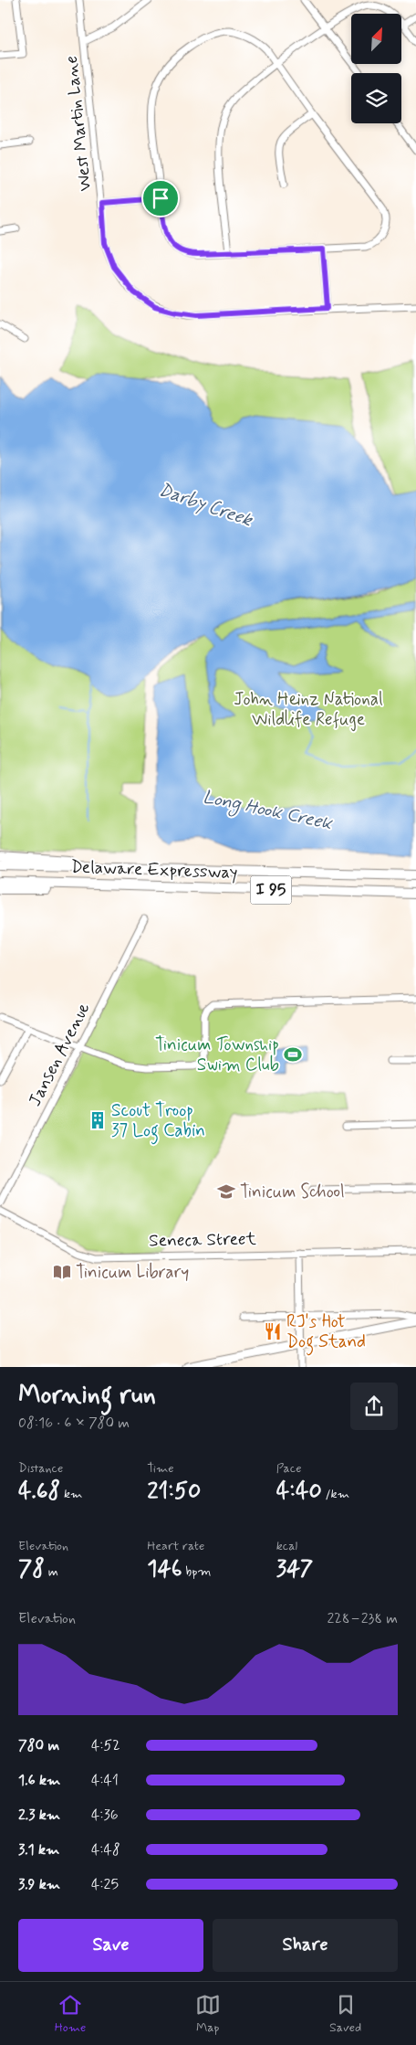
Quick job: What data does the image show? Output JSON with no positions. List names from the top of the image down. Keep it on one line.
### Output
{"streets":{"highway":["Delaware Expressway","I 95"],"street":["West Martin Lane","Jansen Avenue","Seneca Street"]},"water":["Darby Creek","Long Hook Creek"],"parks":["John Heinz National Wildlife Refuge"],"places":{"sports":["Tinicum Township Swim Club"],"building":["Scout Troop 37 Log Cabin"],"school or university":["Tinicum School"],"library":["Tinicum Library"],"restaurant":["RJ's Hot Dog Stand"]},"north":"top right","page":{"heading":["Morning run","08:16 · 6 × 780 m"],"stats":[["Distance","4.68 km"],["Time","21:50"],["Pace","4:40 /km"],["Elevation","78 m"],["Heart rate","146 bpm"],["kcal","347"]],"chart":["Elevation","228–238 m"],"list":[{"name":"780 m","note":"4:52"},{"name":"1.6 km","note":"4:41"},{"name":"2.3 km","note":"4:36"},{"name":"3.1 km","note":"4:48"},{"name":"3.9 km","note":"4:25"}],"buttons":["Save","Share"],"tabs":["Home","Map","Saved"]}}
